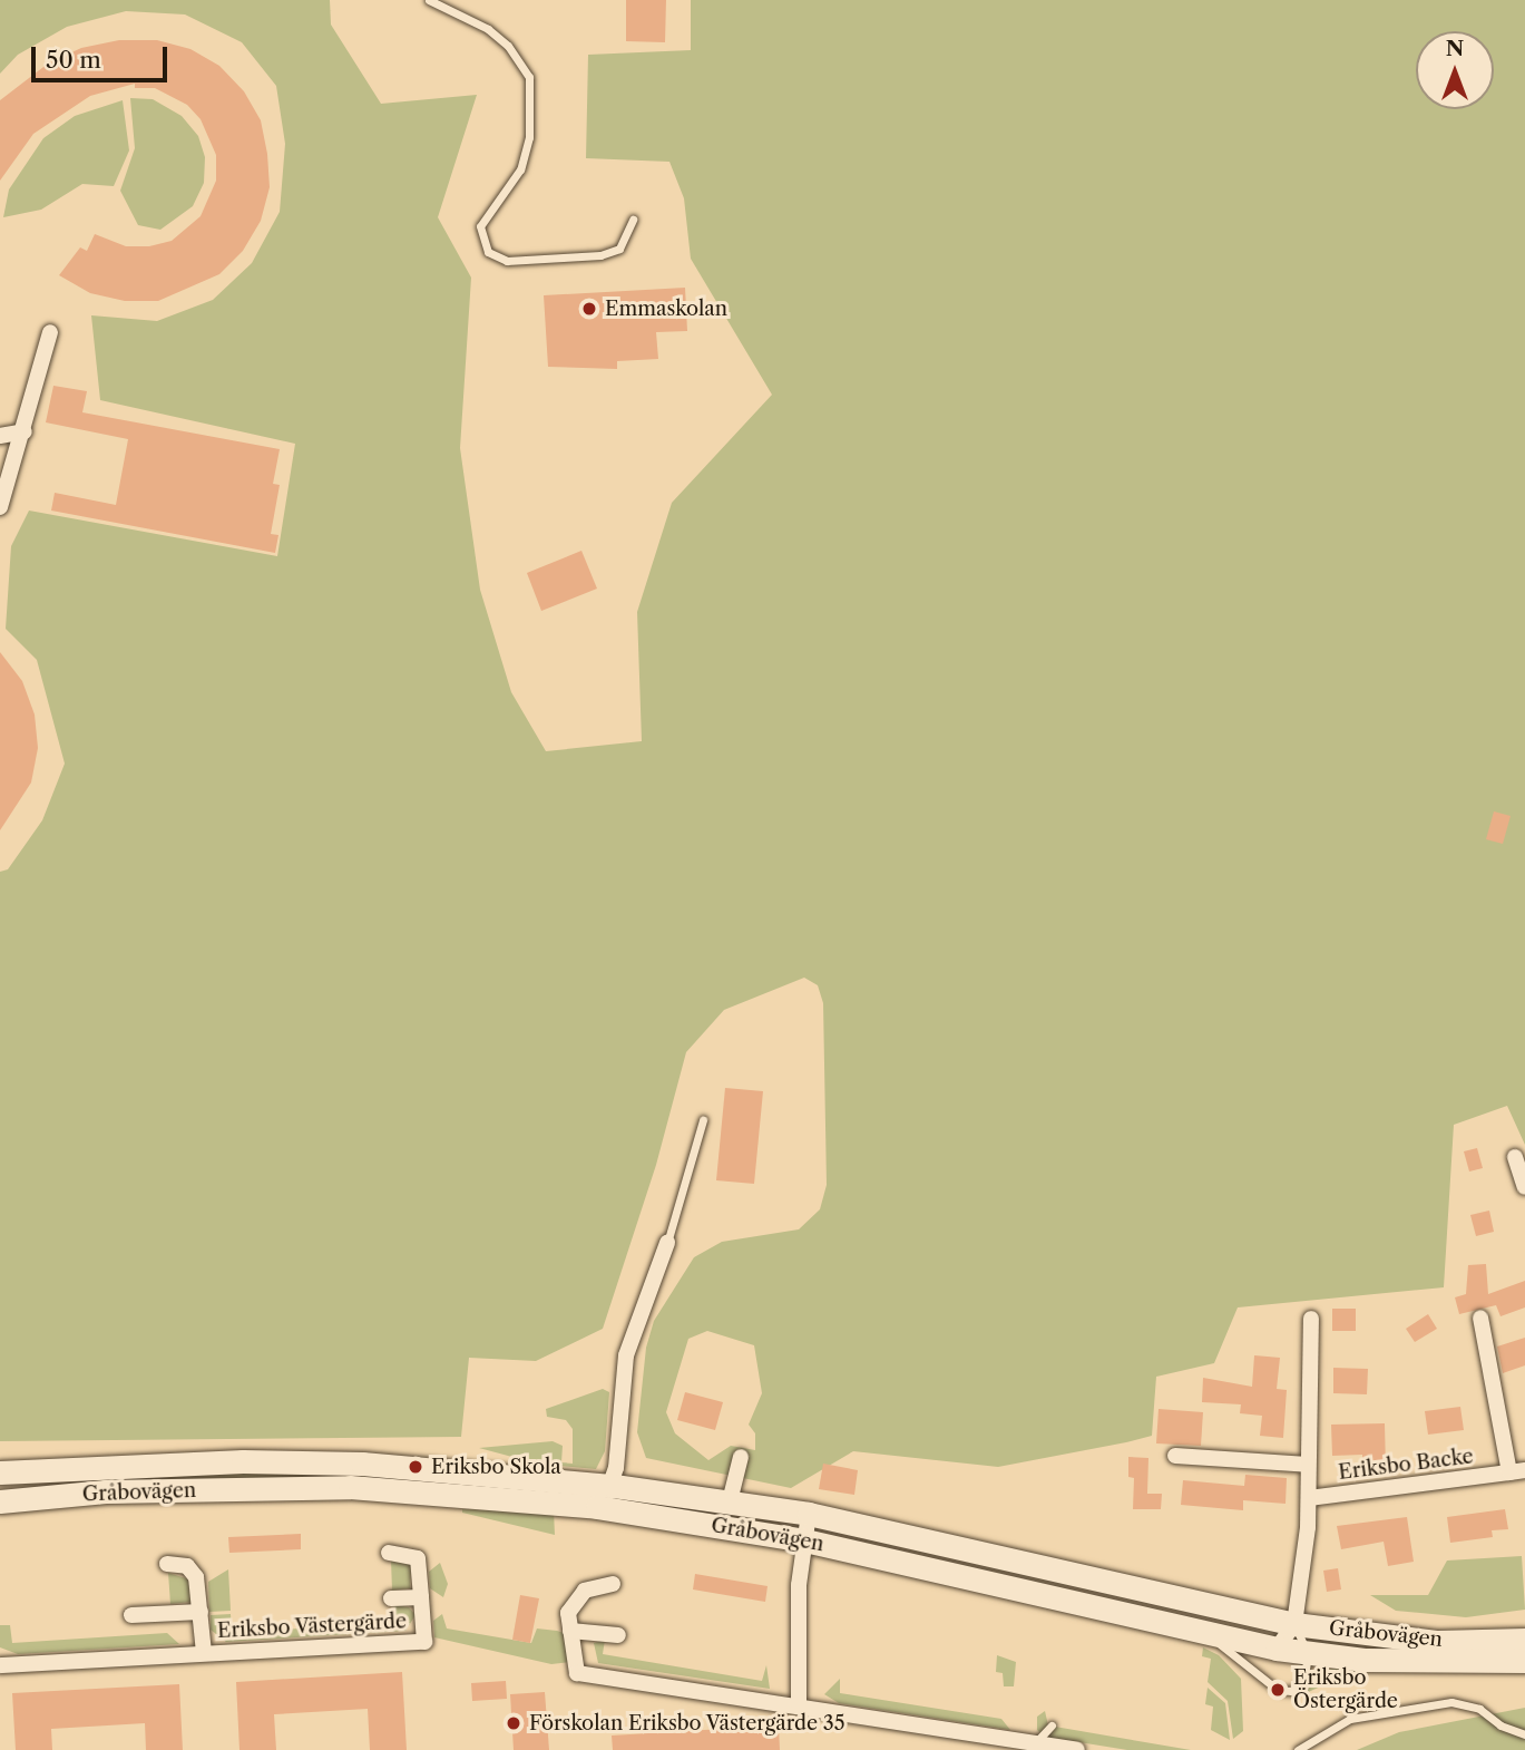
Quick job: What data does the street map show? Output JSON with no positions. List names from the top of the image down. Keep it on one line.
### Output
{"streets":{"main road":["Gråbovägen"],"street":["Eriksbo Backe","Eriksbo Västergärde"]},"crossings":[["Eriksbo Backe","Gråbovägen"]],"places":["Emmaskolan","Eriksbo Skola","Eriksbo Östergärde","Förskolan Eriksbo Västergärde 35"],"scale_bar":"50 m","north":"top"}
